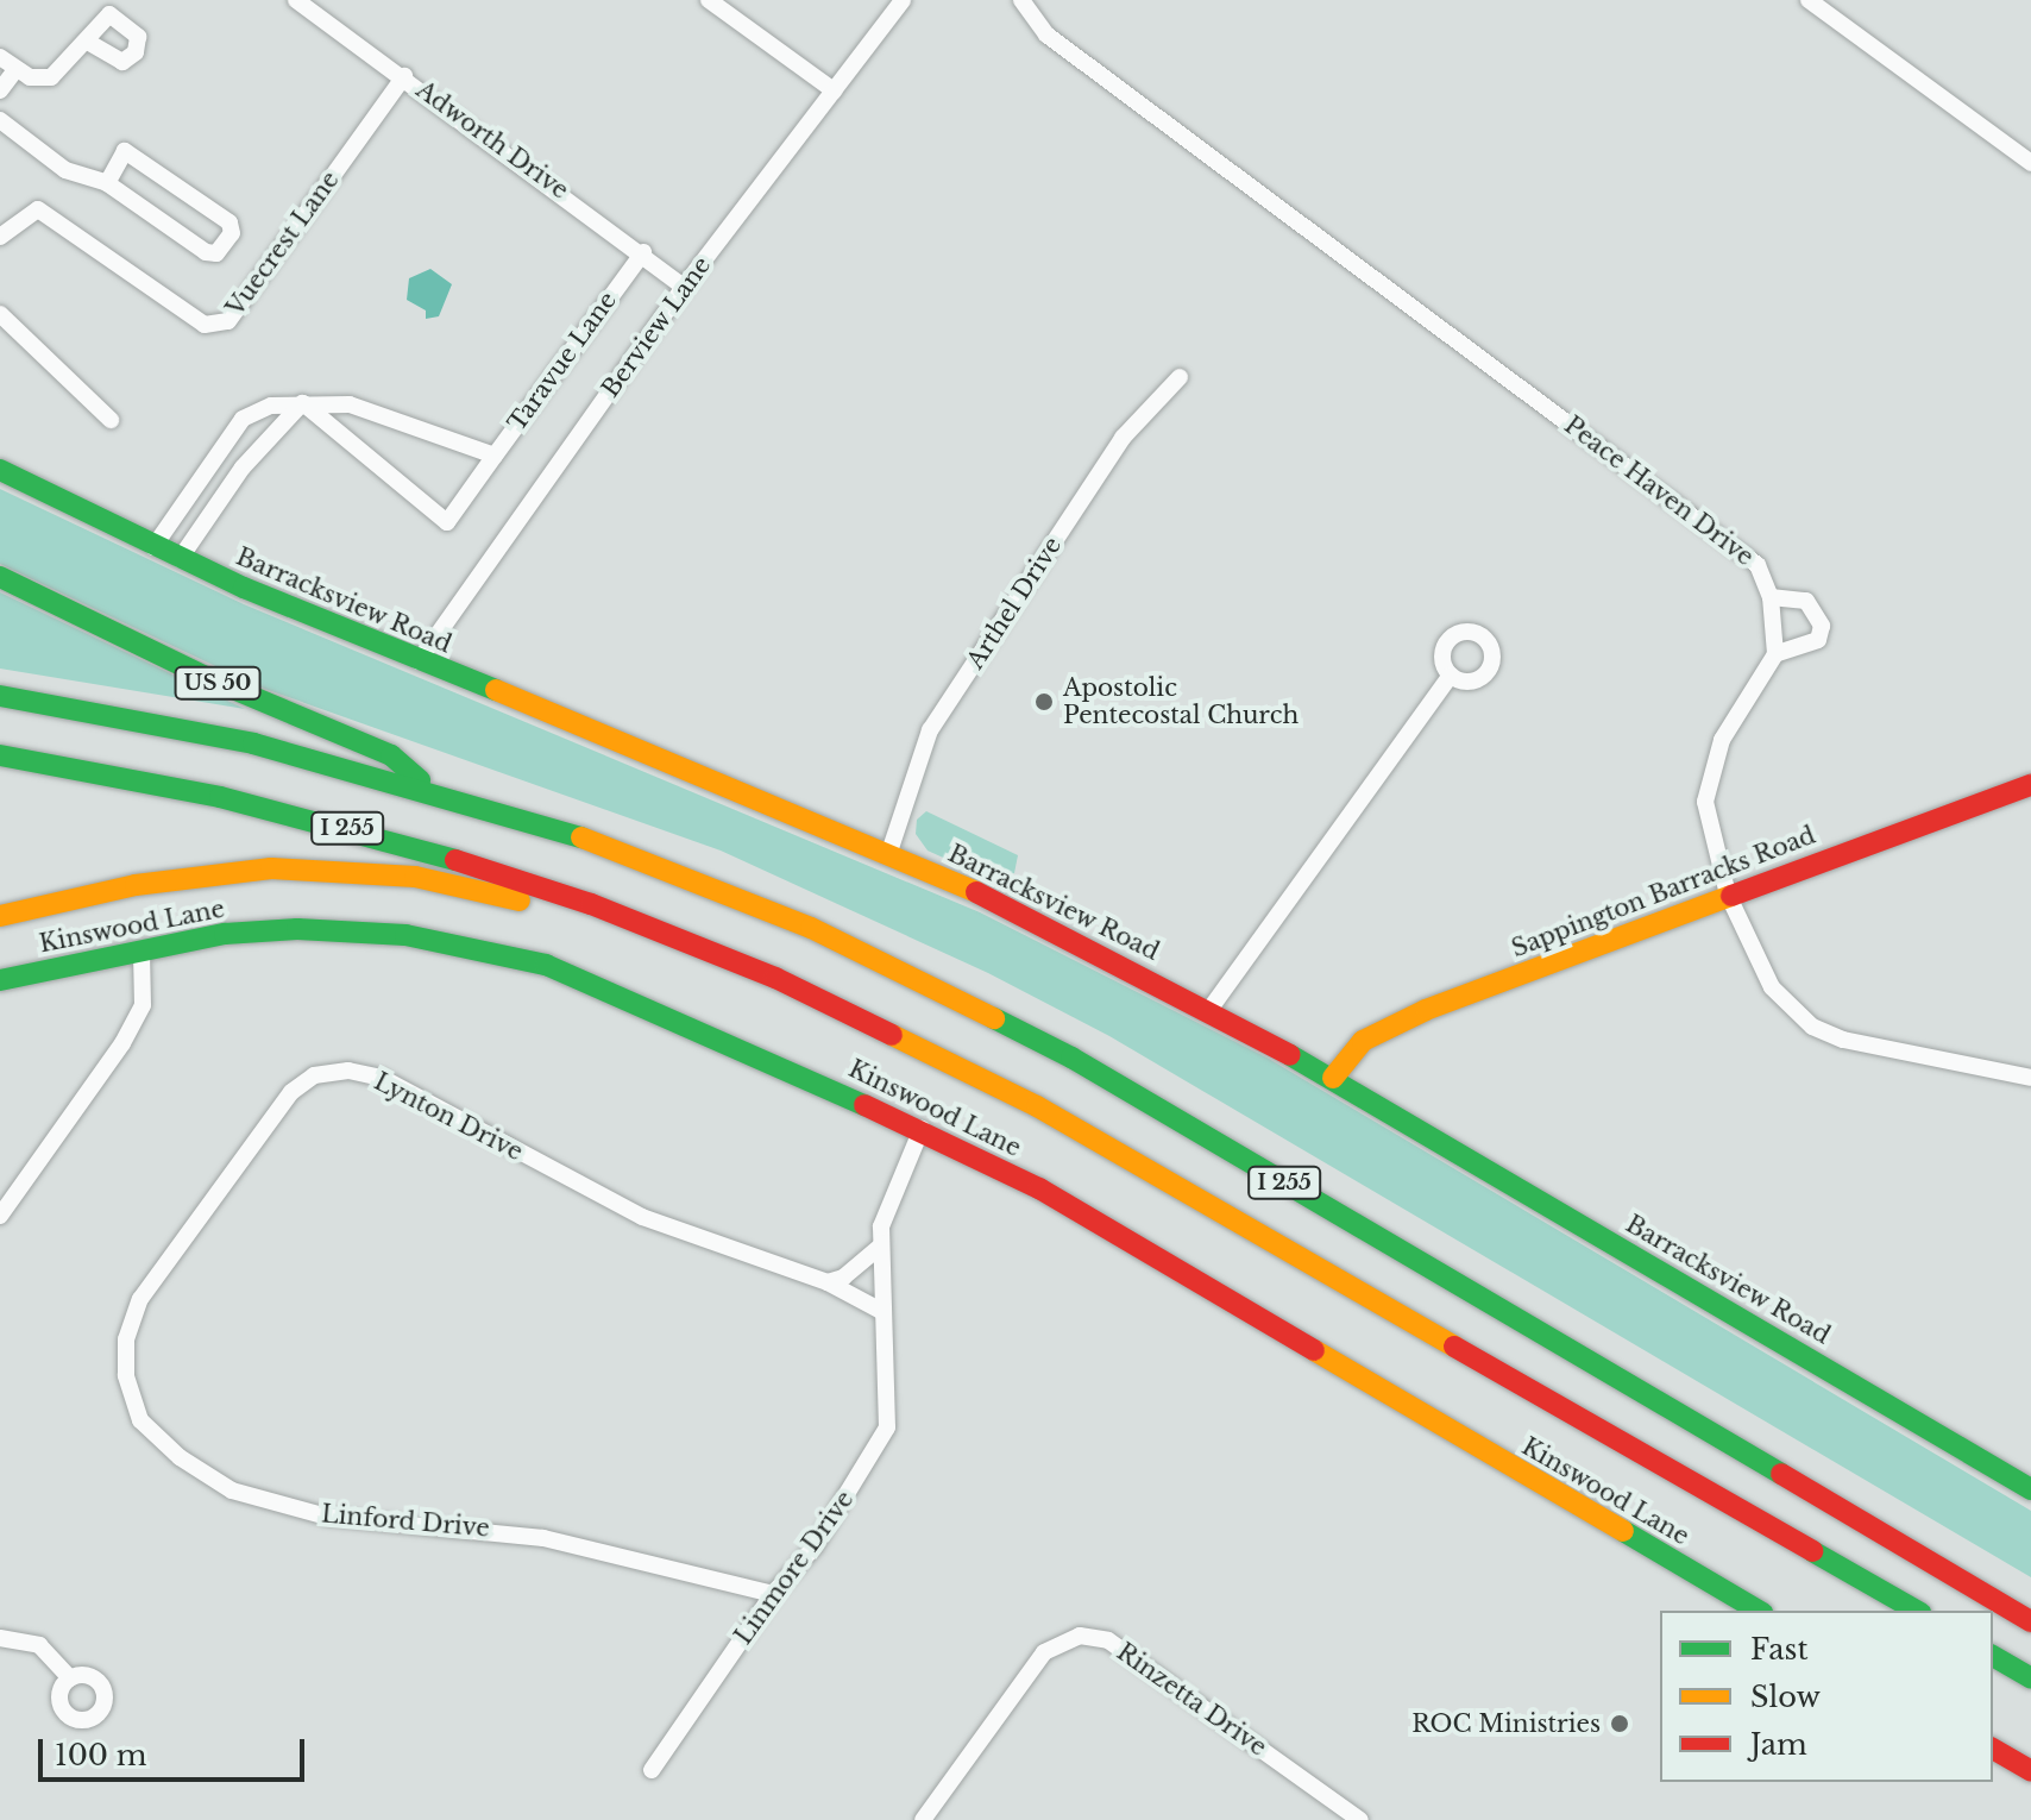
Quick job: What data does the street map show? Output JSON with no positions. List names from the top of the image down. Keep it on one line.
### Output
{"streets":{"main road":["Barracksview Road","US 50","I 255","Sappington Barracks Road","Kinswood Lane"],"street":["Adworth Drive","Vuecrest Lane","Berview Lane","Taravue Lane","Peace Haven Drive","Arthel Drive","Lynton Drive","Linford Drive","Linmore Drive","Rinzetta Drive"]},"crossings":[["Adworth Drive","Vuecrest Lane"],["Adworth Drive","Berview Lane"],["Adworth Drive","Taravue Lane"],["Berview Lane","Barracksview Road"],["Taravue Lane","Barracksview Road"],["Barracksview Road","Arthel Drive"],["Barracksview Road","Sappington Barracks Road"],["US 50","I 255"],["Kinswood Lane","Linmore Drive"],["Lynton Drive","Linford Drive"],["Lynton Drive","Linmore Drive"],["Linford Drive","Linmore Drive"]],"places":["Apostolic Pentecostal Church","ROC Ministries"],"legend":["Fast","Slow","Jam"],"scale_bar":"100 m"}
